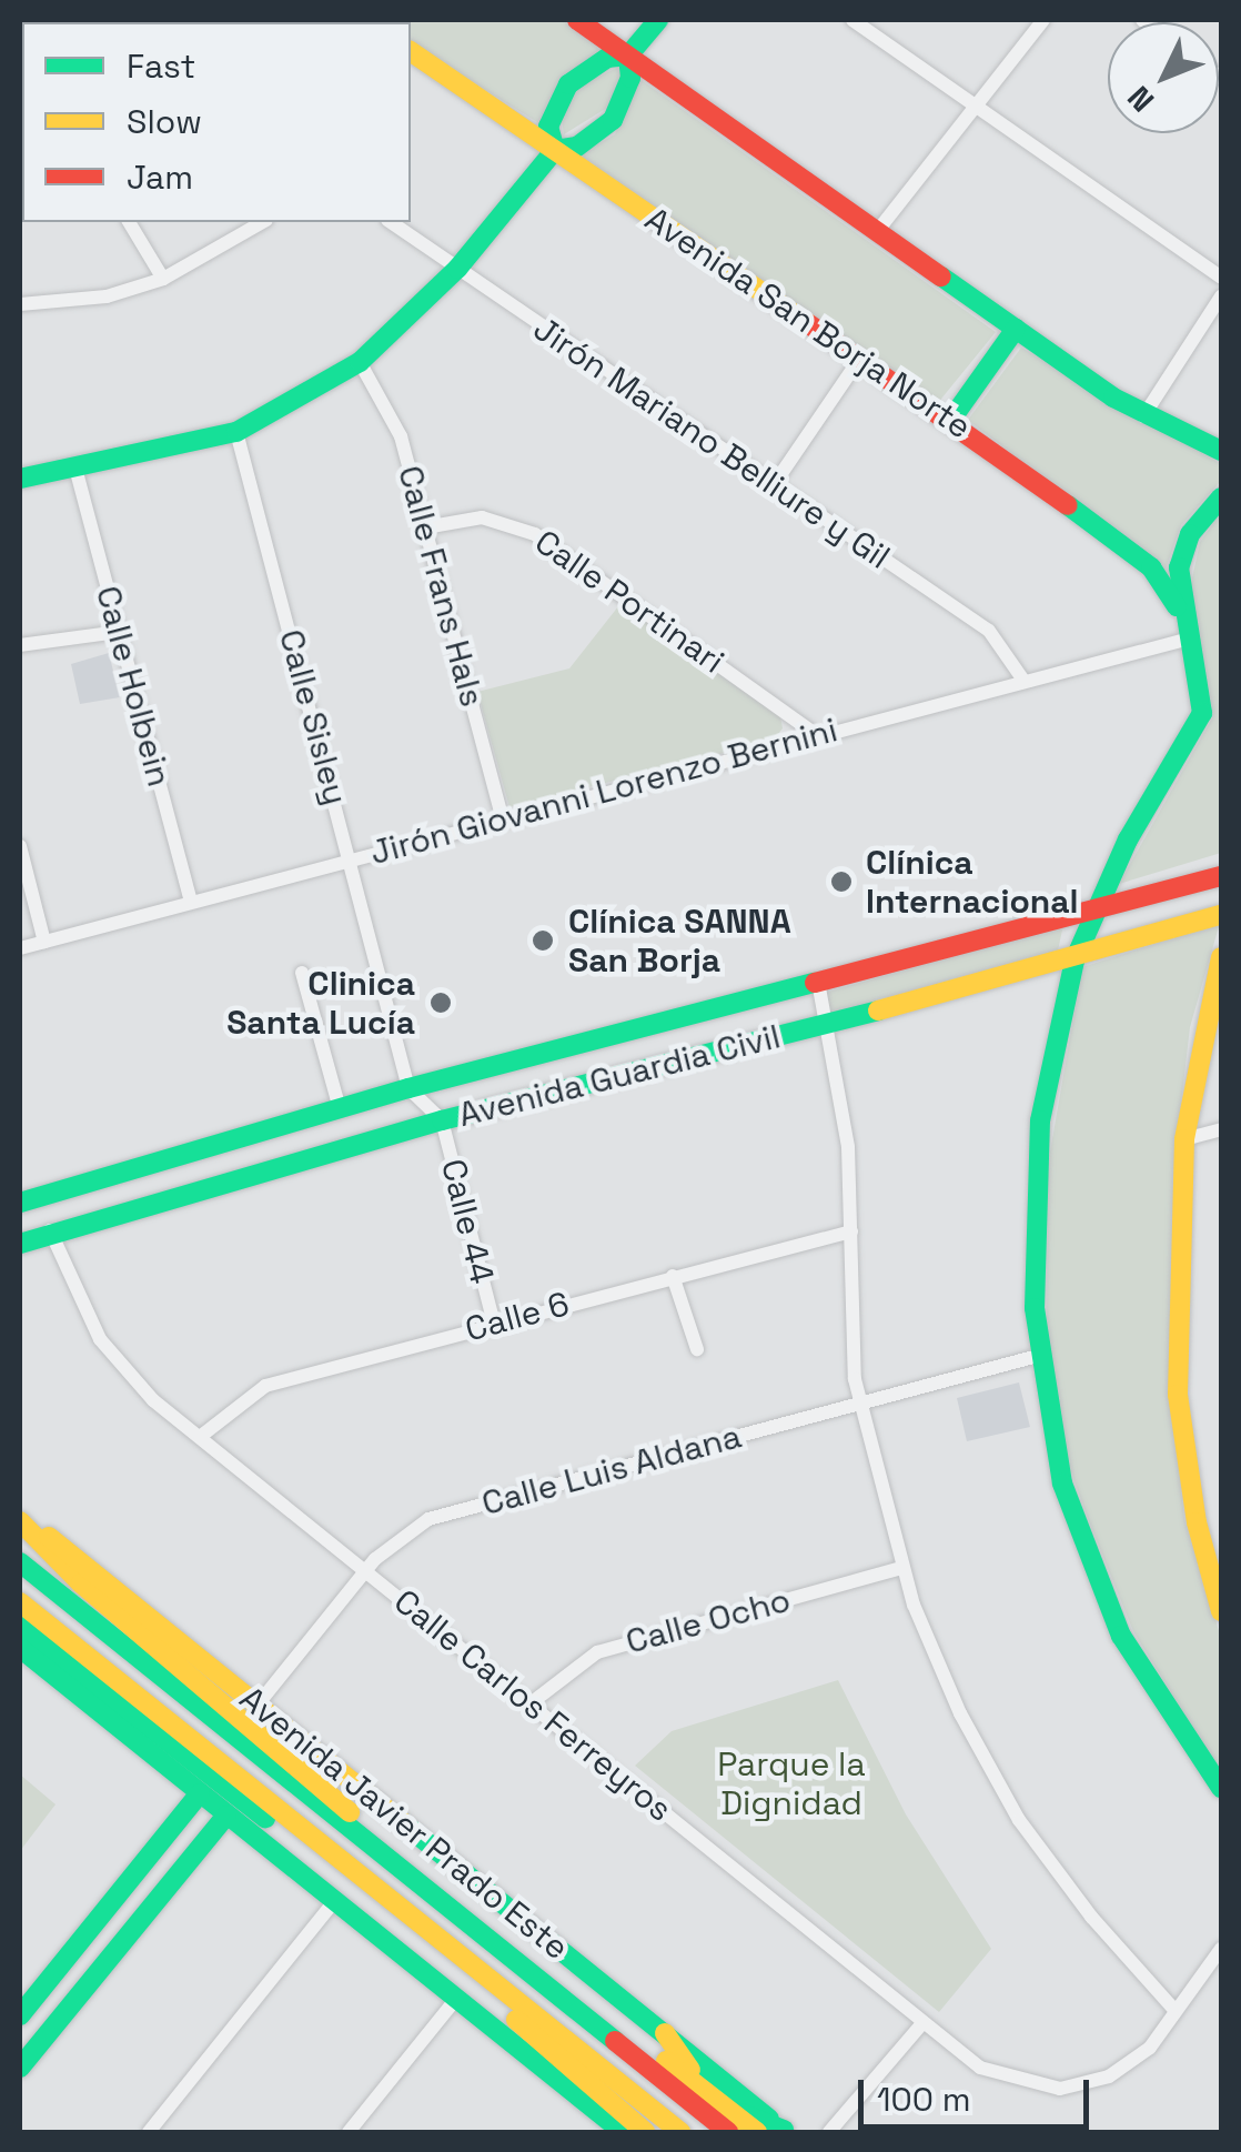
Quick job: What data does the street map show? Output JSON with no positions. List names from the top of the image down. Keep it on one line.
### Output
{"streets":{"main road":["Avenida San Borja Norte","Avenida Guardia Civil","Avenida Javier Prado Este"],"street":["Jirón Mariano Belliure y Gil","Calle Frans Hals","Calle Portinari","Calle Holbein","Calle Sisley","Jirón Giovanni Lorenzo Bernini","Calle 44","Calle 6","Calle Luis Aldana","Calle Ocho","Calle Carlos Ferreyros"]},"crossings":[["Avenida San Borja Norte","Jirón Giovanni Lorenzo Bernini"],["Jirón Mariano Belliure y Gil","Jirón Giovanni Lorenzo Bernini"],["Calle Frans Hals","Calle Portinari"],["Calle Frans Hals","Jirón Giovanni Lorenzo Bernini"],["Calle Portinari","Jirón Giovanni Lorenzo Bernini"],["Calle Holbein","Jirón Giovanni Lorenzo Bernini"],["Calle Sisley","Jirón Giovanni Lorenzo Bernini"],["Calle Sisley","Avenida Guardia Civil"],["Avenida Guardia Civil","Calle 44"],["Avenida Guardia Civil","Calle Carlos Ferreyros"],["Calle 44","Calle 6"],["Calle 6","Calle Carlos Ferreyros"],["Calle Luis Aldana","Calle Carlos Ferreyros"],["Calle Luis Aldana","Avenida Javier Prado Este"],["Calle Ocho","Calle Carlos Ferreyros"]],"parks":["Parque la Dignidad"],"places":["Clínica Internacional","Clínica SANNA San Borja","Clinica Santa Lucía"],"legend":["Fast","Slow","Jam"],"scale_bar":"100 m","north":"bottom left"}
